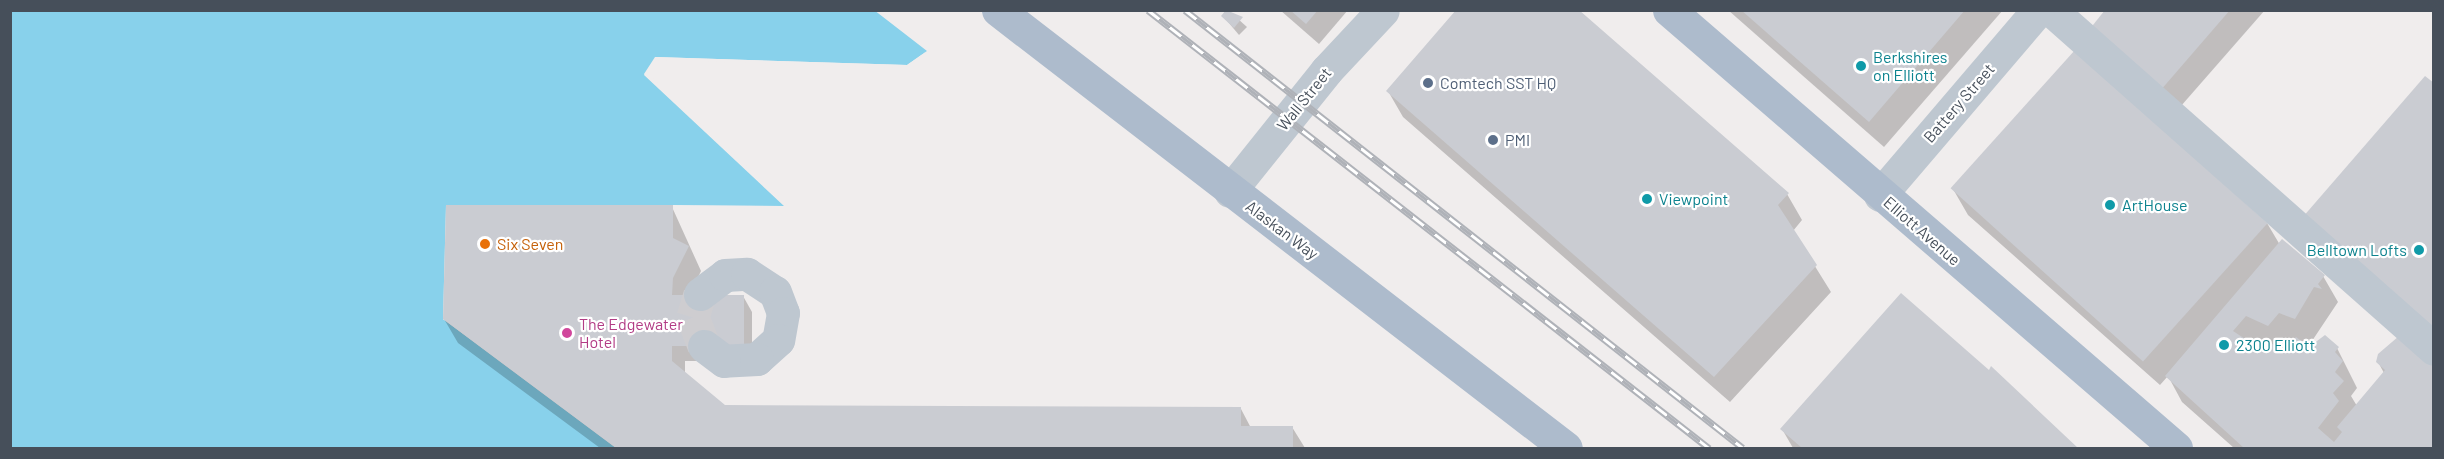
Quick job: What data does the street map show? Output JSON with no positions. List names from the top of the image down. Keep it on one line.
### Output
{"streets":{"main road":["Alaskan Way","Elliott Avenue"],"street":["Wall Street","Battery Street"]},"crossings":[["Wall Street","Alaskan Way"],["Battery Street","Elliott Avenue"]],"places":["Berkshires on Elliott","Comtech SST HQ","PMI","Viewpoint","ArtHouse","Six Seven","Belltown Lofts","The Edgewater Hotel","2300 Elliott"]}
